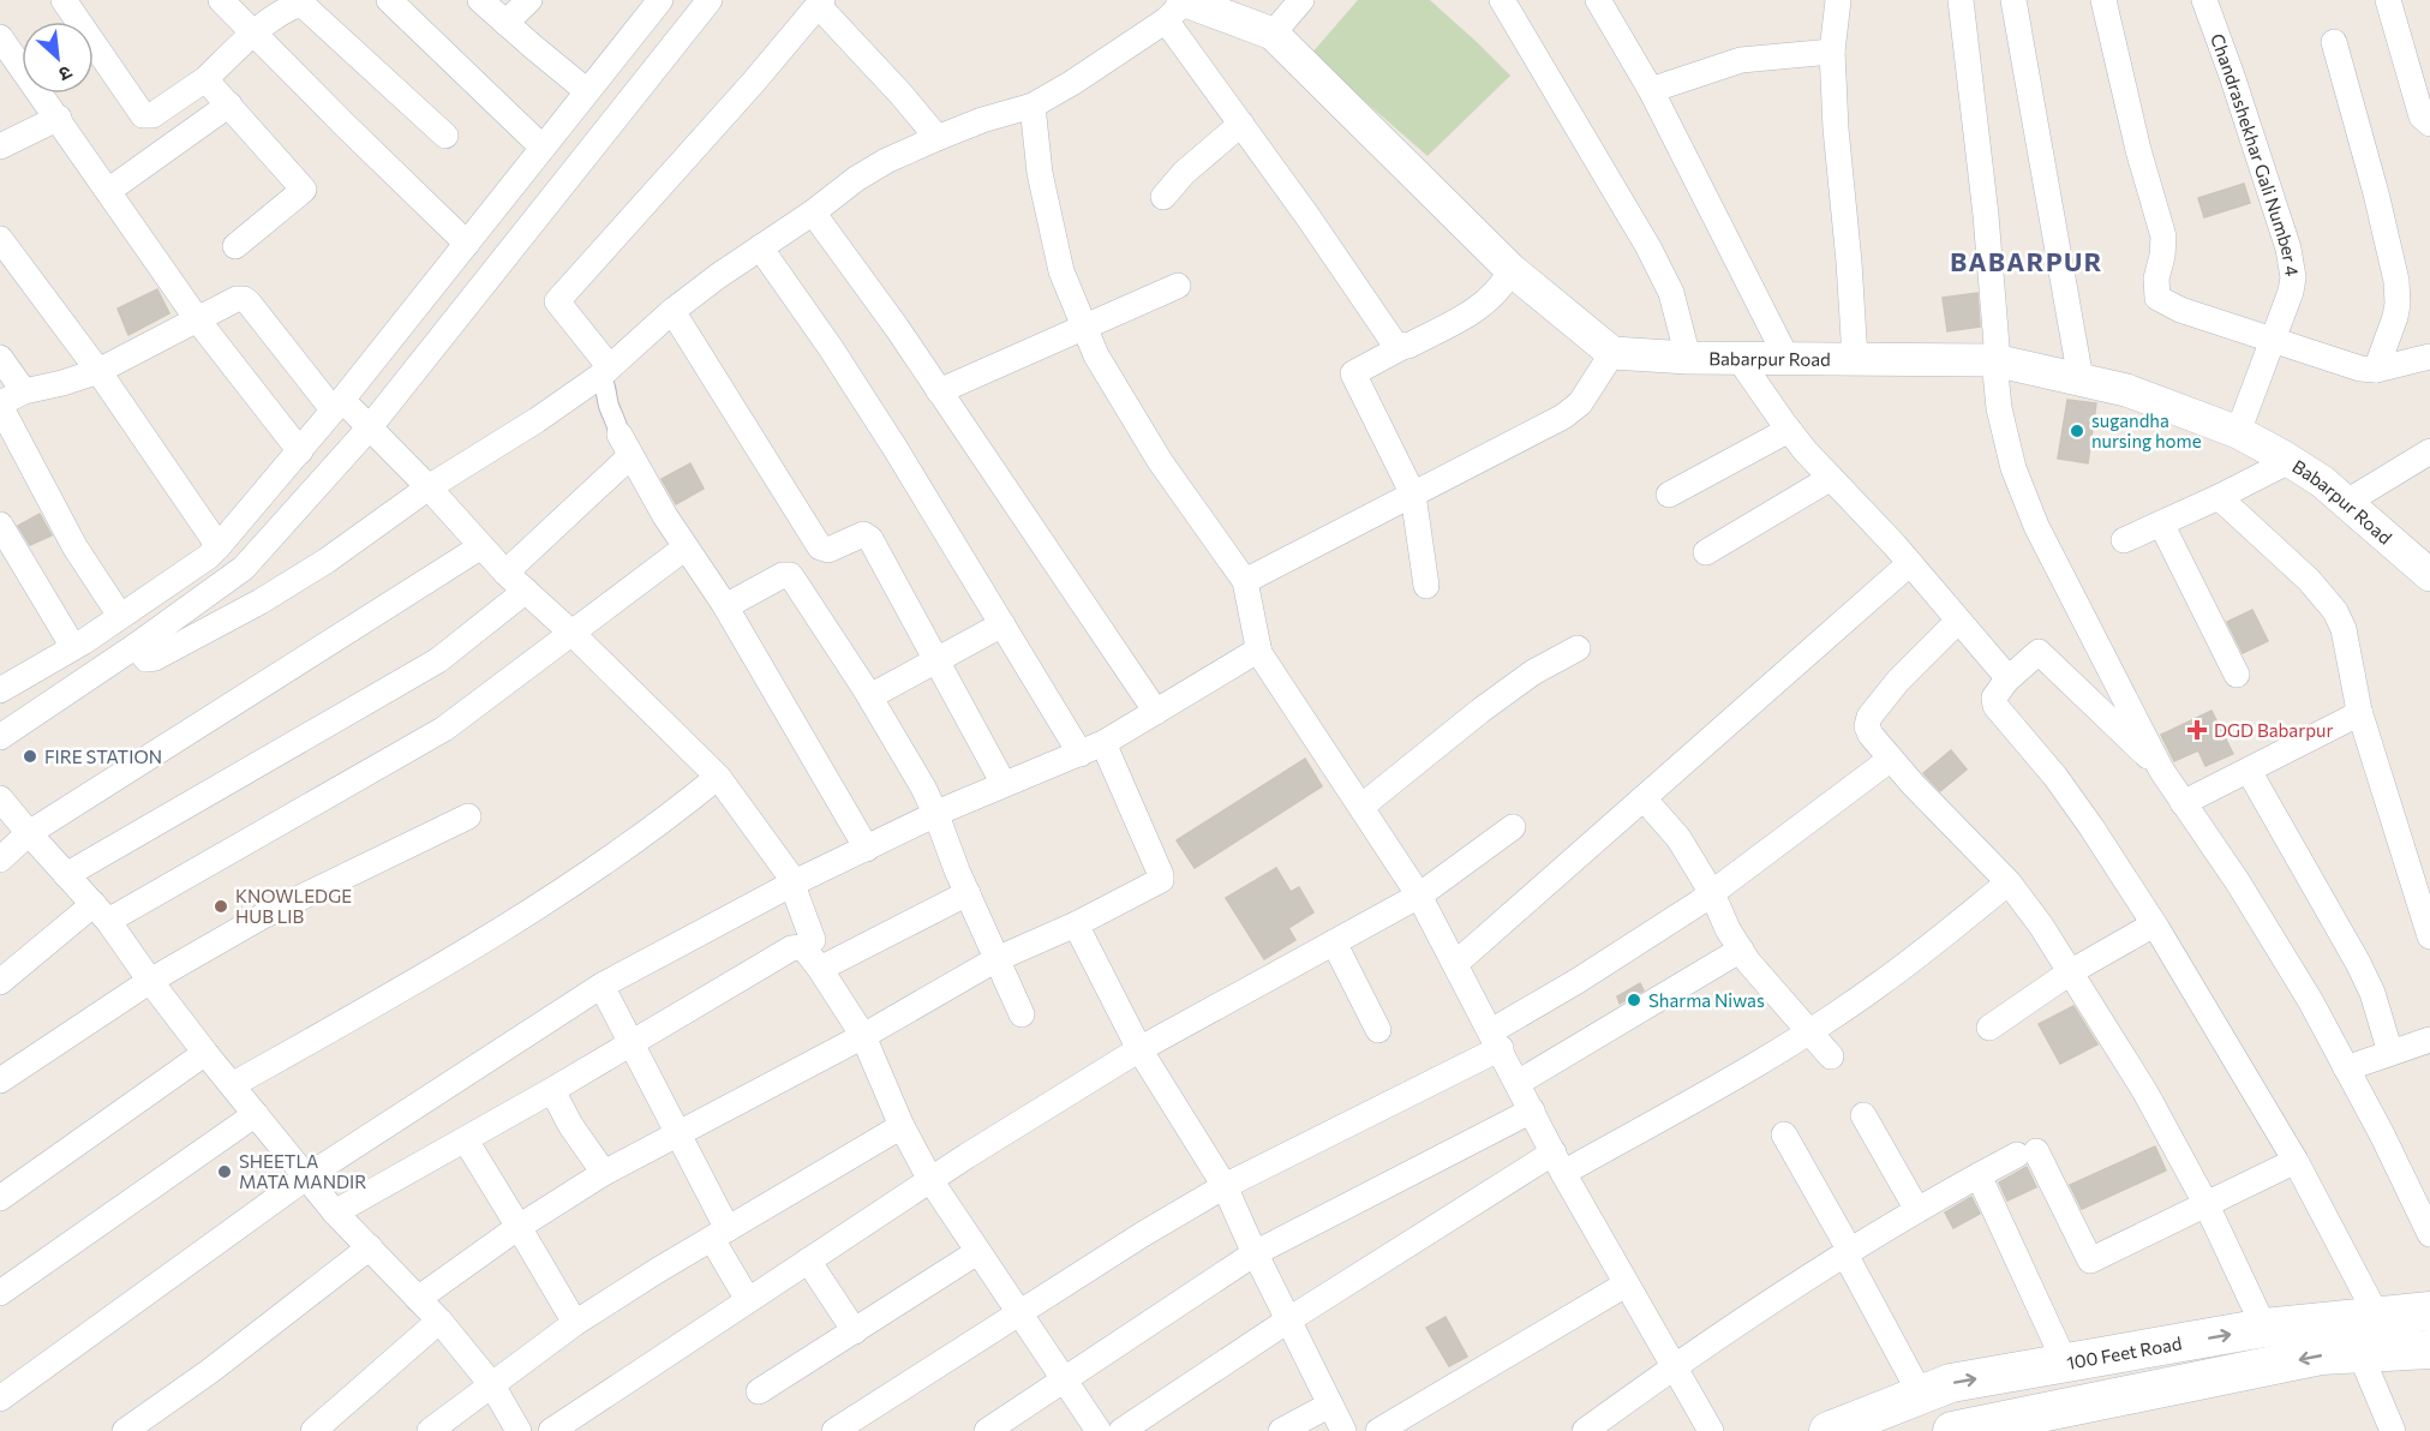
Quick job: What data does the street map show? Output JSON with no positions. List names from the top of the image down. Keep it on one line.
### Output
{"streets":{"main road":["100 Feet Road"],"street":["Chandrashekhar Gali Number 4","Babarpur Road"]},"crossings":[["Chandrashekhar Gali Number 4","Babarpur Road"]],"districts":["BABARPUR"],"places":{"other":["sugandha nursing home","FIRE STATION","KNOWLEDGE HUB LIB","Sharma Niwas","SHEETLA MATA MANDIR"],"health":["DGD Babarpur"]},"north":"bottom right"}
